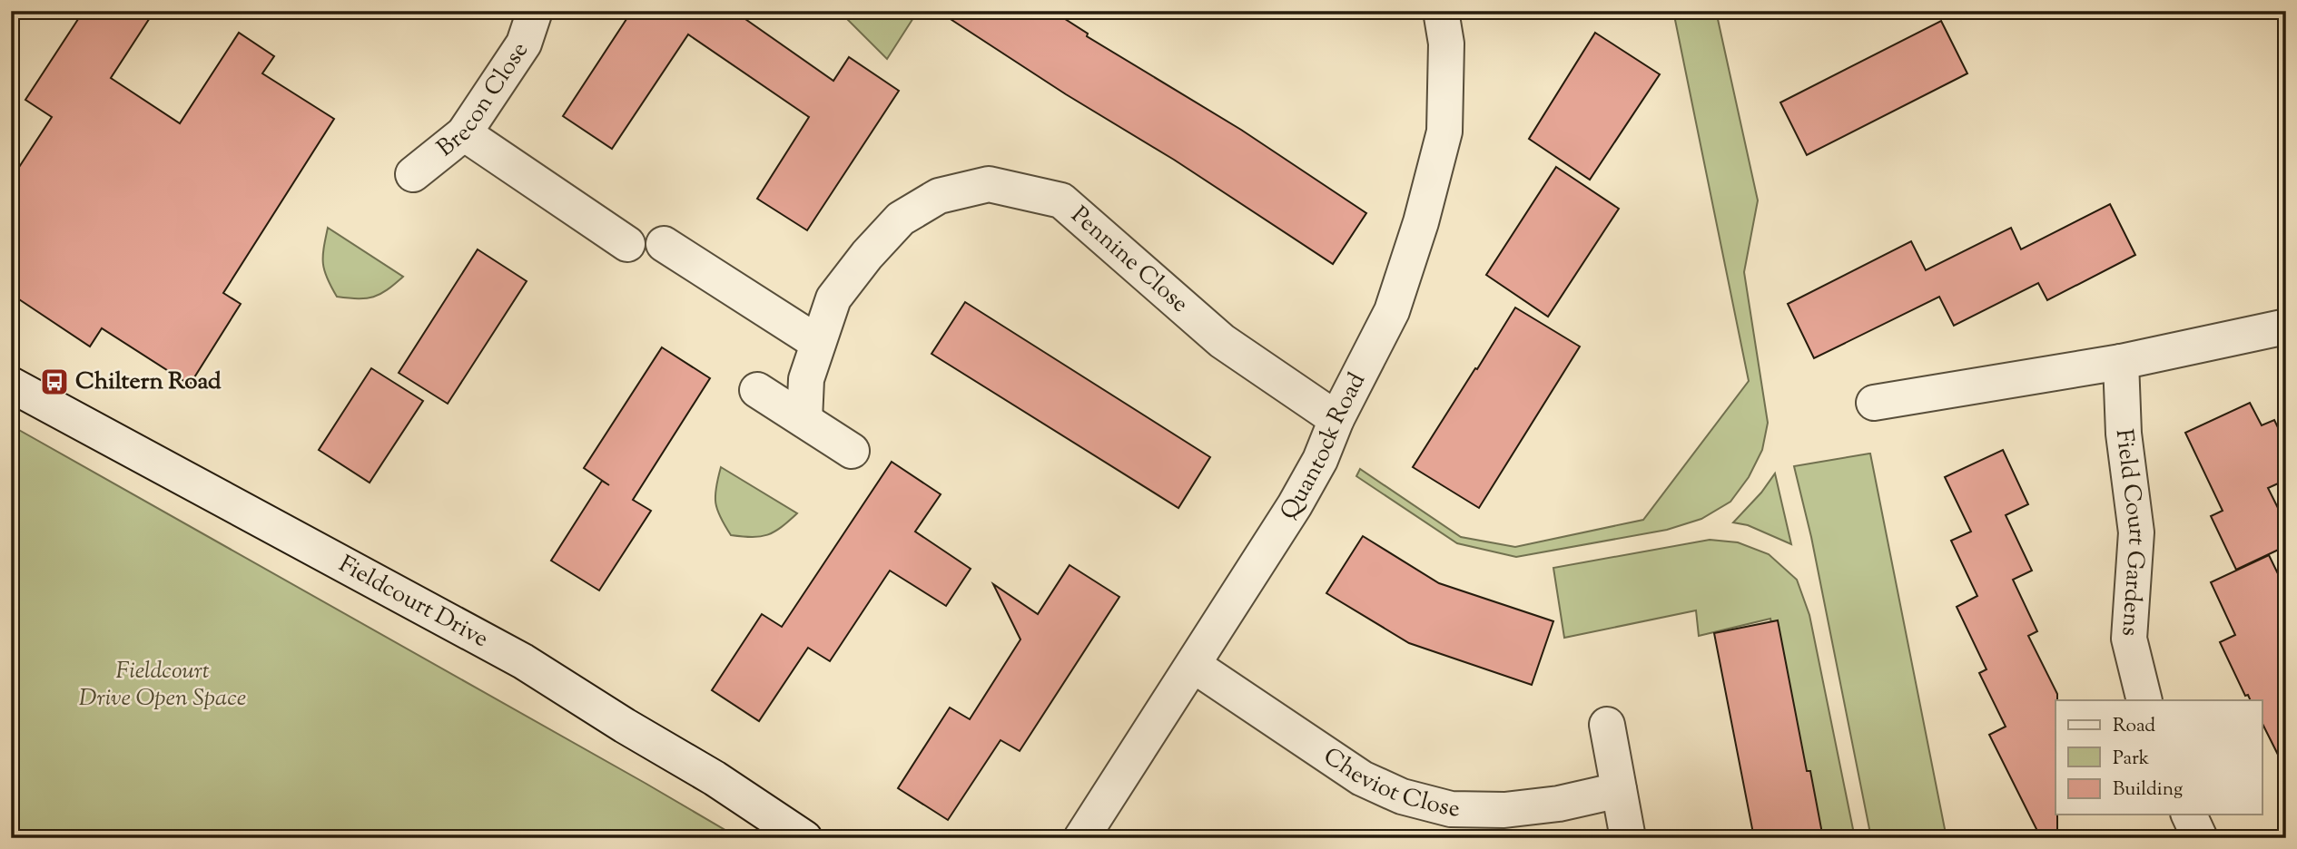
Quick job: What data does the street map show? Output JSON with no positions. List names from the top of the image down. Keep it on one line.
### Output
{"streets":{"street":["Brecon Close","Pennine Close","Quantock Road","Field Court Gardens","Fieldcourt Drive","Cheviot Close"]},"crossings":[["Pennine Close","Quantock Road"],["Quantock Road","Cheviot Close"]],"parks":["Fieldcourt Drive Open Space"],"places":{"bus stop":["Chiltern Road"]},"legend":["Road","Park","Building"]}
